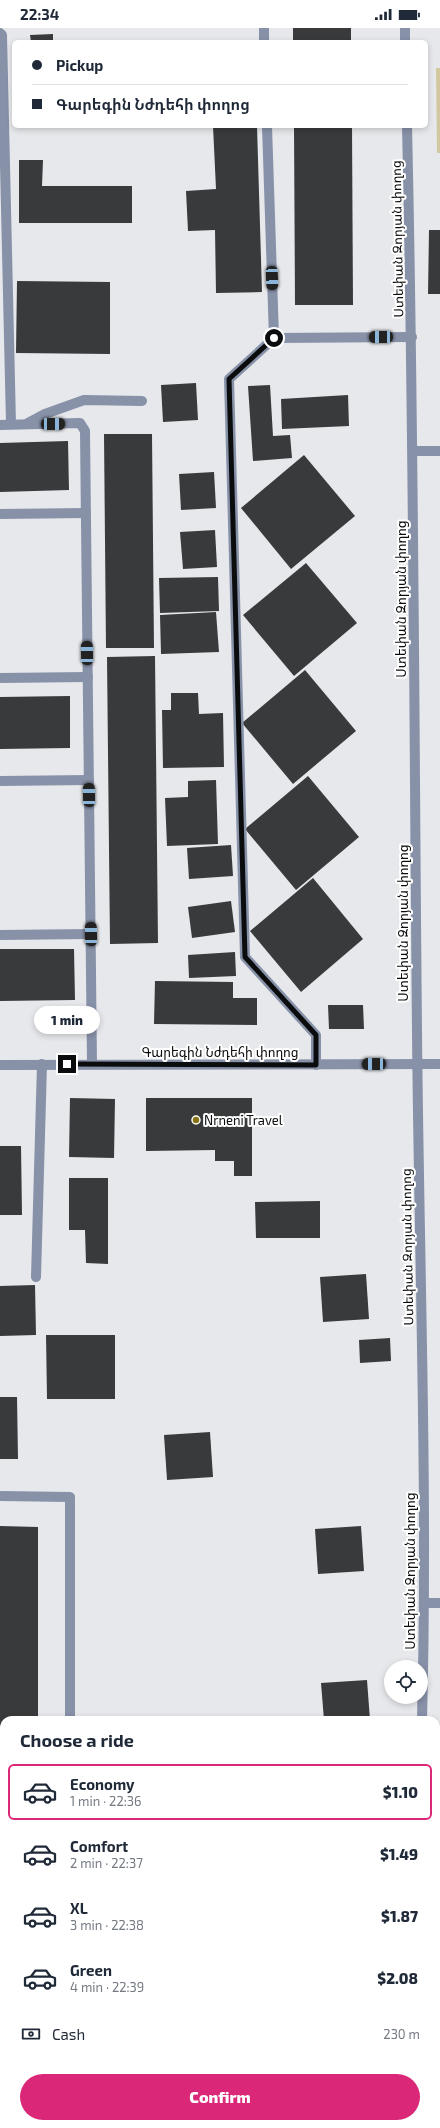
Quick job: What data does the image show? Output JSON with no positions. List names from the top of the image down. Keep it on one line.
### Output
{"streets":{"street":["Ստեփան Զորյան փողոց","Գարեգին Նժդեհի փողոց"]},"crossings":[["Ստեփան Զորյան փողոց","Գարեգին Նժդեհի փողոց"]],"places":["Nrneni Travel"],"page":{"status":"22:34","banner":["Pickup","Գարեգին Նժդեհի փողոց"],"bubble":"1 min","heading":"Choose a ride","list":[{"name":"Economy","note":"1 min · 22:36","value":"$1.10"},{"name":"Comfort","note":"2 min · 22:37","value":"$1.49"},{"name":"XL","note":"3 min · 22:38","value":"$1.87"},{"name":"Green","note":"4 min · 22:39","value":"$2.08"}],"pay":["Cash","230 m"],"buttons":"Confirm"}}
